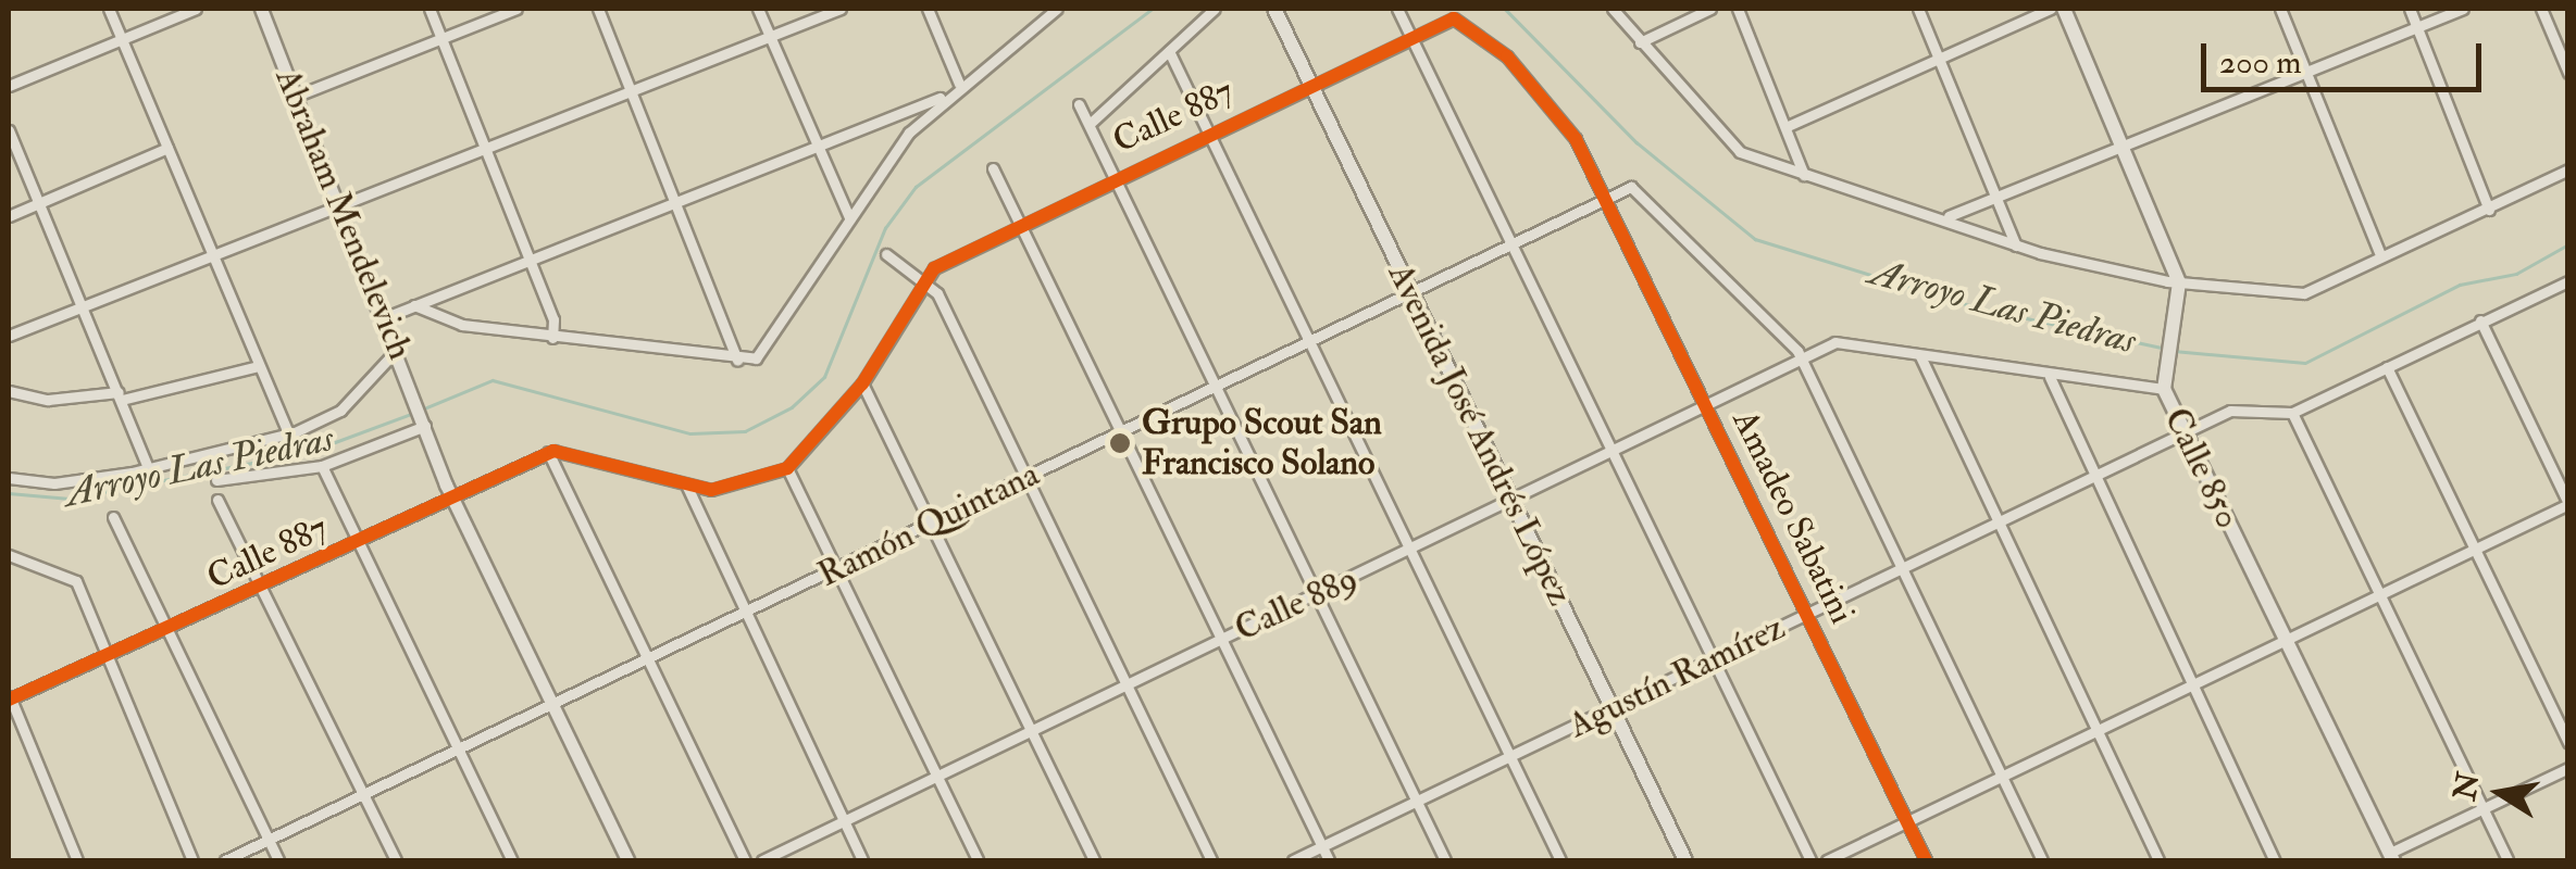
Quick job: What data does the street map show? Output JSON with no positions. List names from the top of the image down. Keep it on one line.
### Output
{"streets":{"main road":["Avenida José Andrés López","Calle 850"],"street":["Calle 887","Abraham Mendelevich","Amadeo Sabatini","Ramón Quintana","Calle 889","Agustín Ramírez"]},"crossings":[["Calle 887","Abraham Mendelevich"],["Calle 887","Avenida José Andrés López"],["Calle 887","Amadeo Sabatini"],["Abraham Mendelevich","Ramón Quintana"],["Avenida José Andrés López","Ramón Quintana"],["Avenida José Andrés López","Calle 889"],["Avenida José Andrés López","Agustín Ramírez"],["Calle 850","Agustín Ramírez"],["Amadeo Sabatini","Ramón Quintana"],["Amadeo Sabatini","Calle 889"],["Amadeo Sabatini","Agustín Ramírez"],["Ramón Quintana","Calle 889"]],"water":["Arroyo Las Piedras"],"places":["Grupo Scout San Francisco Solano"],"scale_bar":"200 m","north":"left"}
